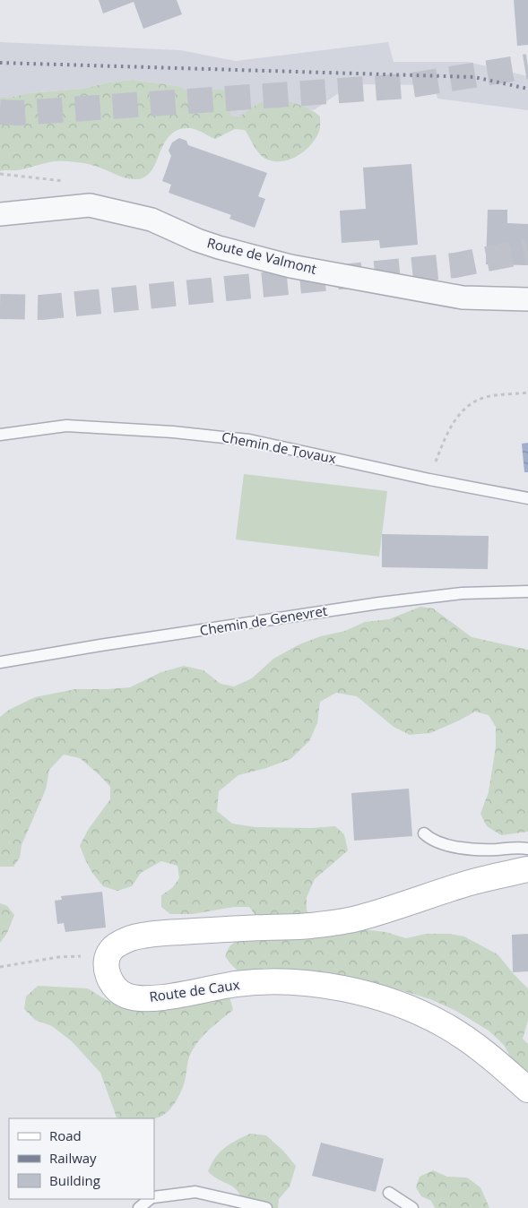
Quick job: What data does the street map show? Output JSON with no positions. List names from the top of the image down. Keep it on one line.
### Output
{"streets":{"street":["Route de Valmont","Route de Caux"],"lane":["Chemin de Tovaux","Chemin de Genevret"]},"legend":["Road","Railway","Building"]}
